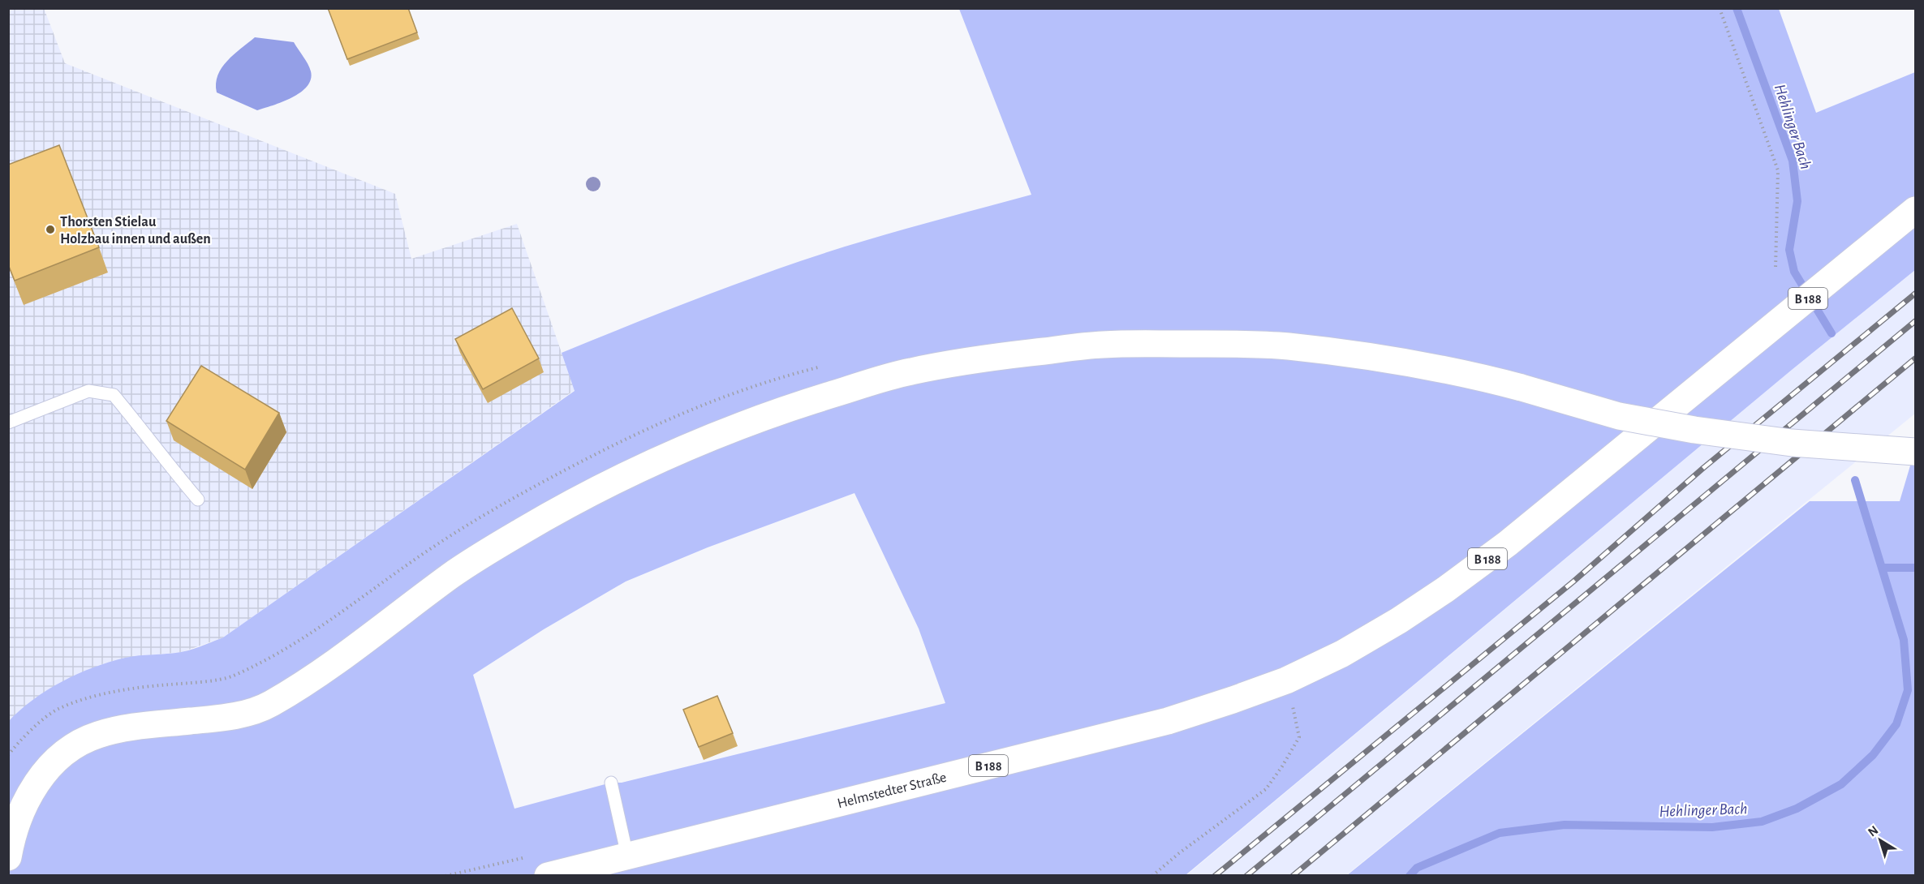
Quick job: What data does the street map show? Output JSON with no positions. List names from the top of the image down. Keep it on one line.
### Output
{"streets":{"main road":["B 188","Helmstedter Straße"]},"water":["Hehlinger Bach"],"places":["Thorsten Stielau Holzbau innen und außen"],"north":"top left"}
